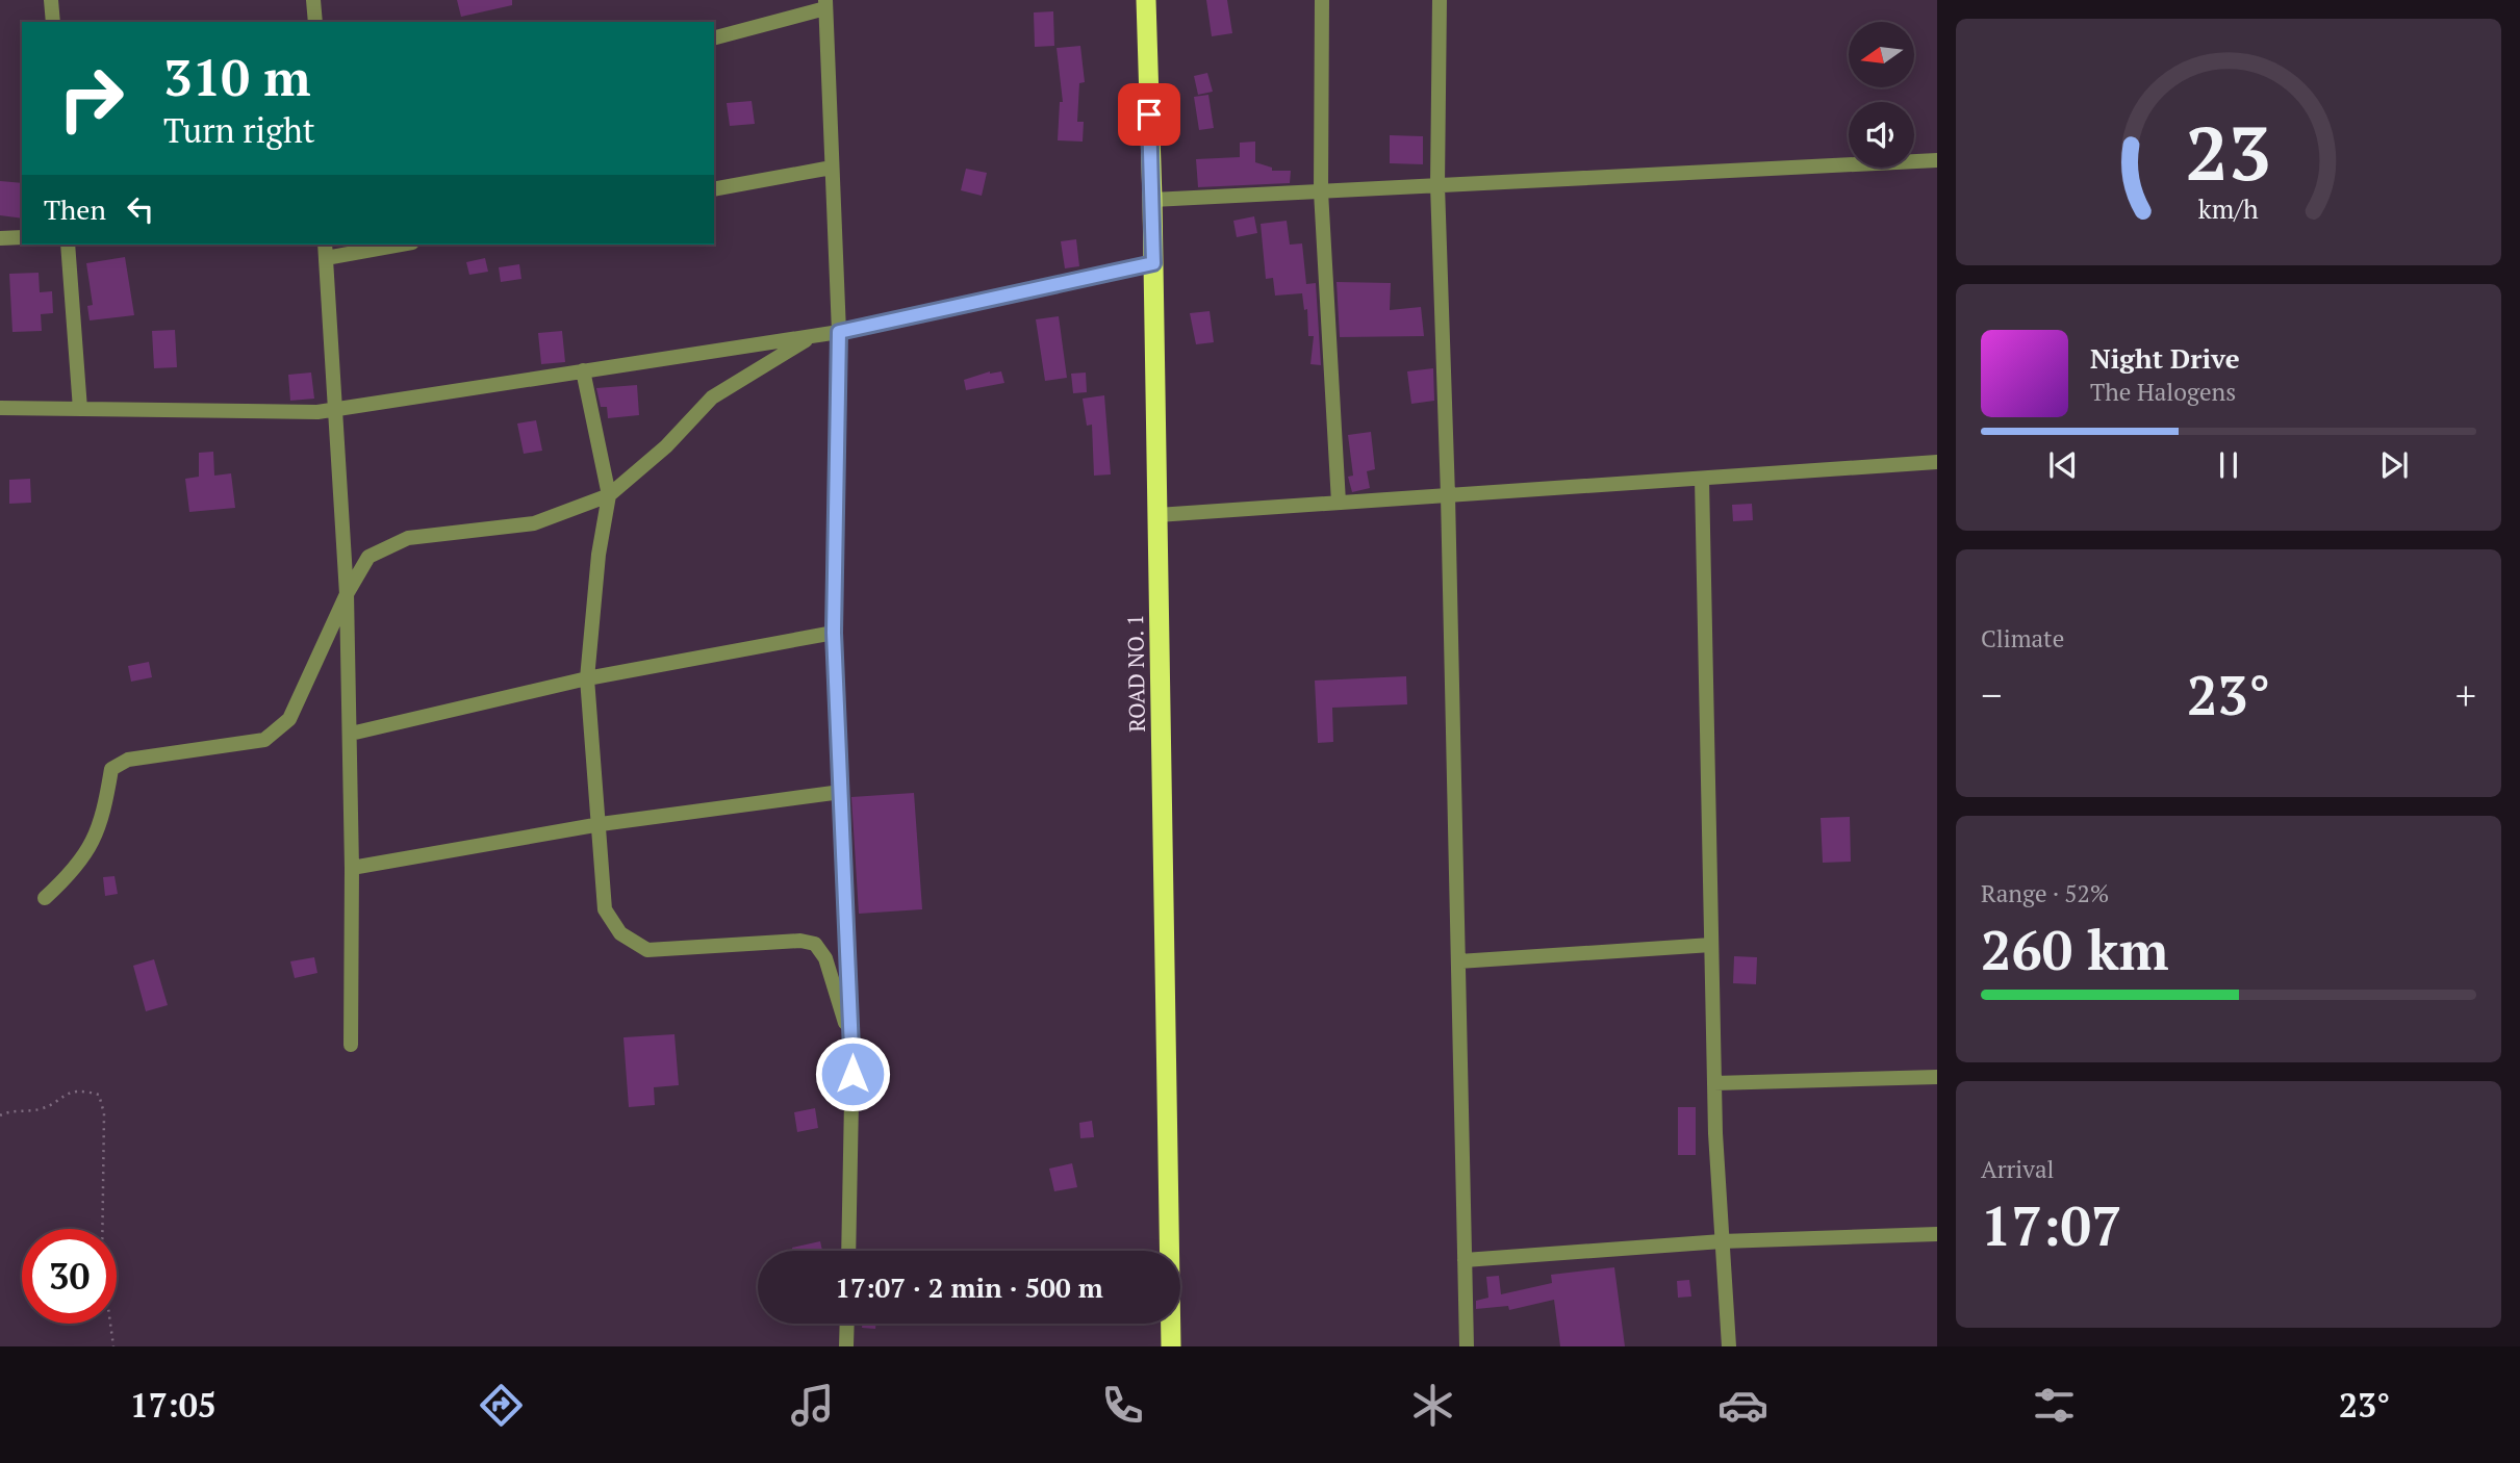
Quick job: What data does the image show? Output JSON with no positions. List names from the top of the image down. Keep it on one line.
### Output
{"streets":{"highway":["ROAD NO. 1"]},"north":"left","page":{"turn":["310 m","Turn right"],"then":"Then","song":["Night Drive","The Halogens"],"tile":["Climate",["Range · 52%","260 km"],["Arrival","17:07"]],"heat":["−","23°","+"],"limit":"30","trip":"17:07 · 2 min · 500 m","tabs":["17:05","23°"],"gauge":["23","km/h"]}}
